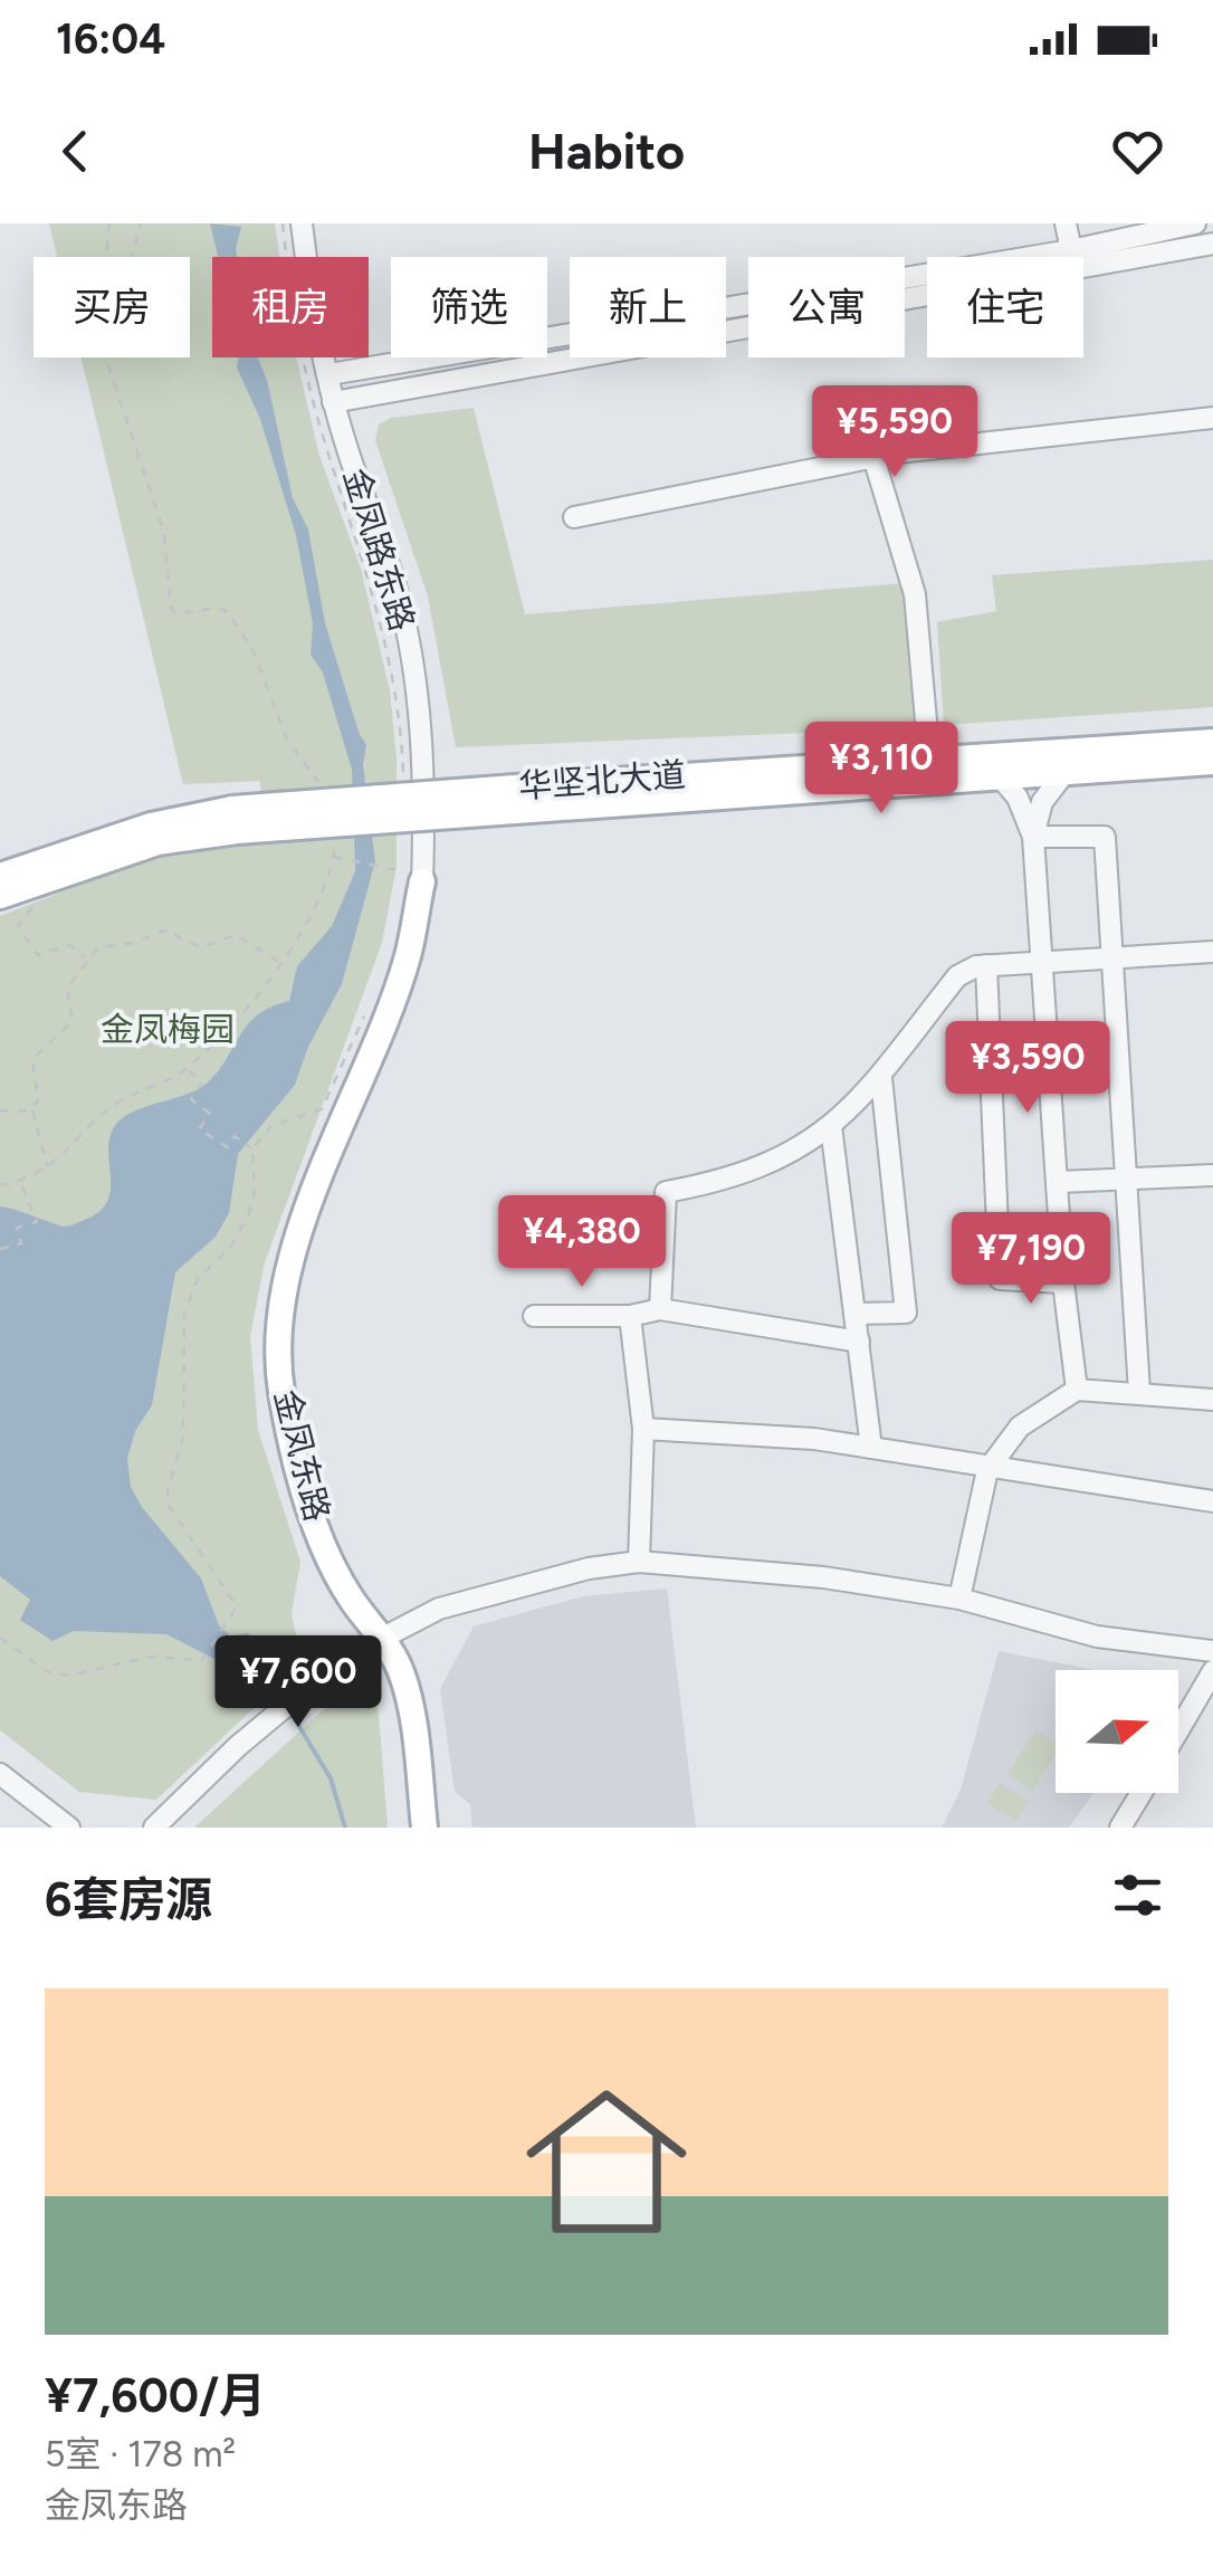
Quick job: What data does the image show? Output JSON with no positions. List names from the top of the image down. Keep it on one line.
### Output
{"streets":{"main road":["华坚北大道","金凤东路"],"street":["金凤路东路"]},"crossings":[["金凤路东路","金凤东路"]],"parks":["金凤梅园"],"north":"right","page":{"status":"16:04","header":"Habito","chip":["买房","租房","筛选","新上","公寓","住宅"],"price":["¥5,590","¥3,110","¥3,590","¥4,380","¥7,190","¥7,600"],"heading":"6套房源","list":[{"name":"¥7,600/月","note":"5室 · 178 m² · 金凤东路"}]}}
